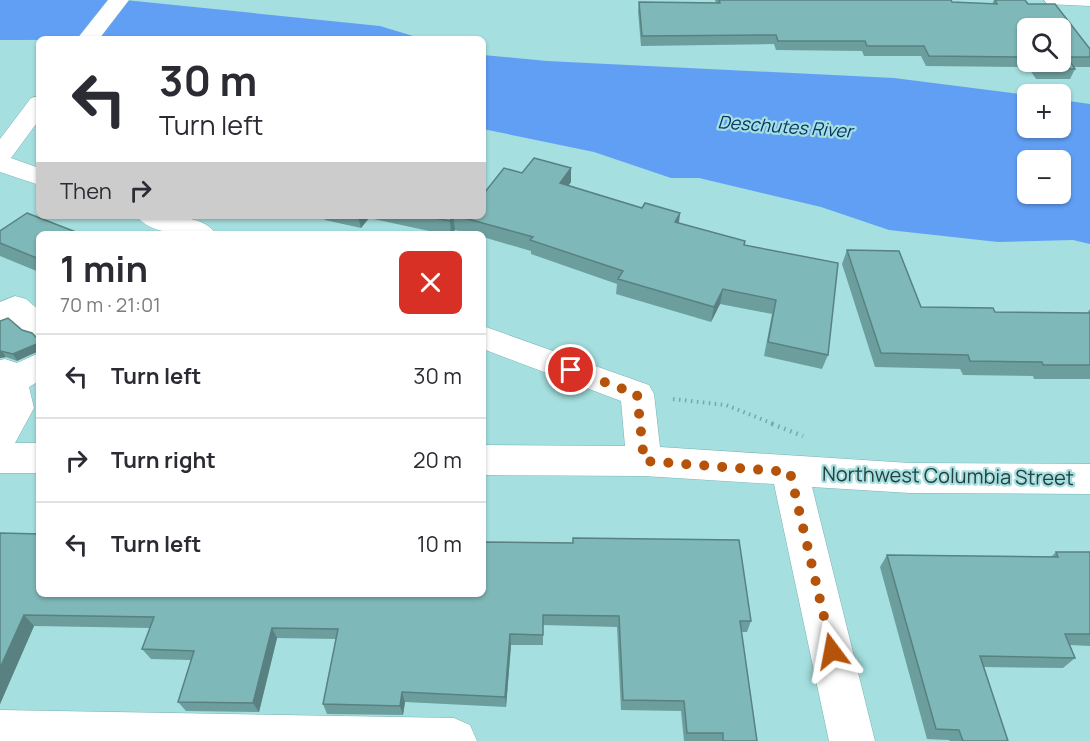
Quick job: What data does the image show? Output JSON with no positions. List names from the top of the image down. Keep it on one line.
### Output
{"streets":{"street":["Northwest Columbia Street"]},"water":["Deschutes River"],"page":{"map_buttons":["+","−"],"turn":["30 m","Turn left"],"then":"Then","heading":["1 min","70 m · 21:01"],"list":[{"name":"Turn left","value":"30 m"},{"name":"Turn right","value":"20 m"},{"name":"Turn left","value":"10 m"}]}}
